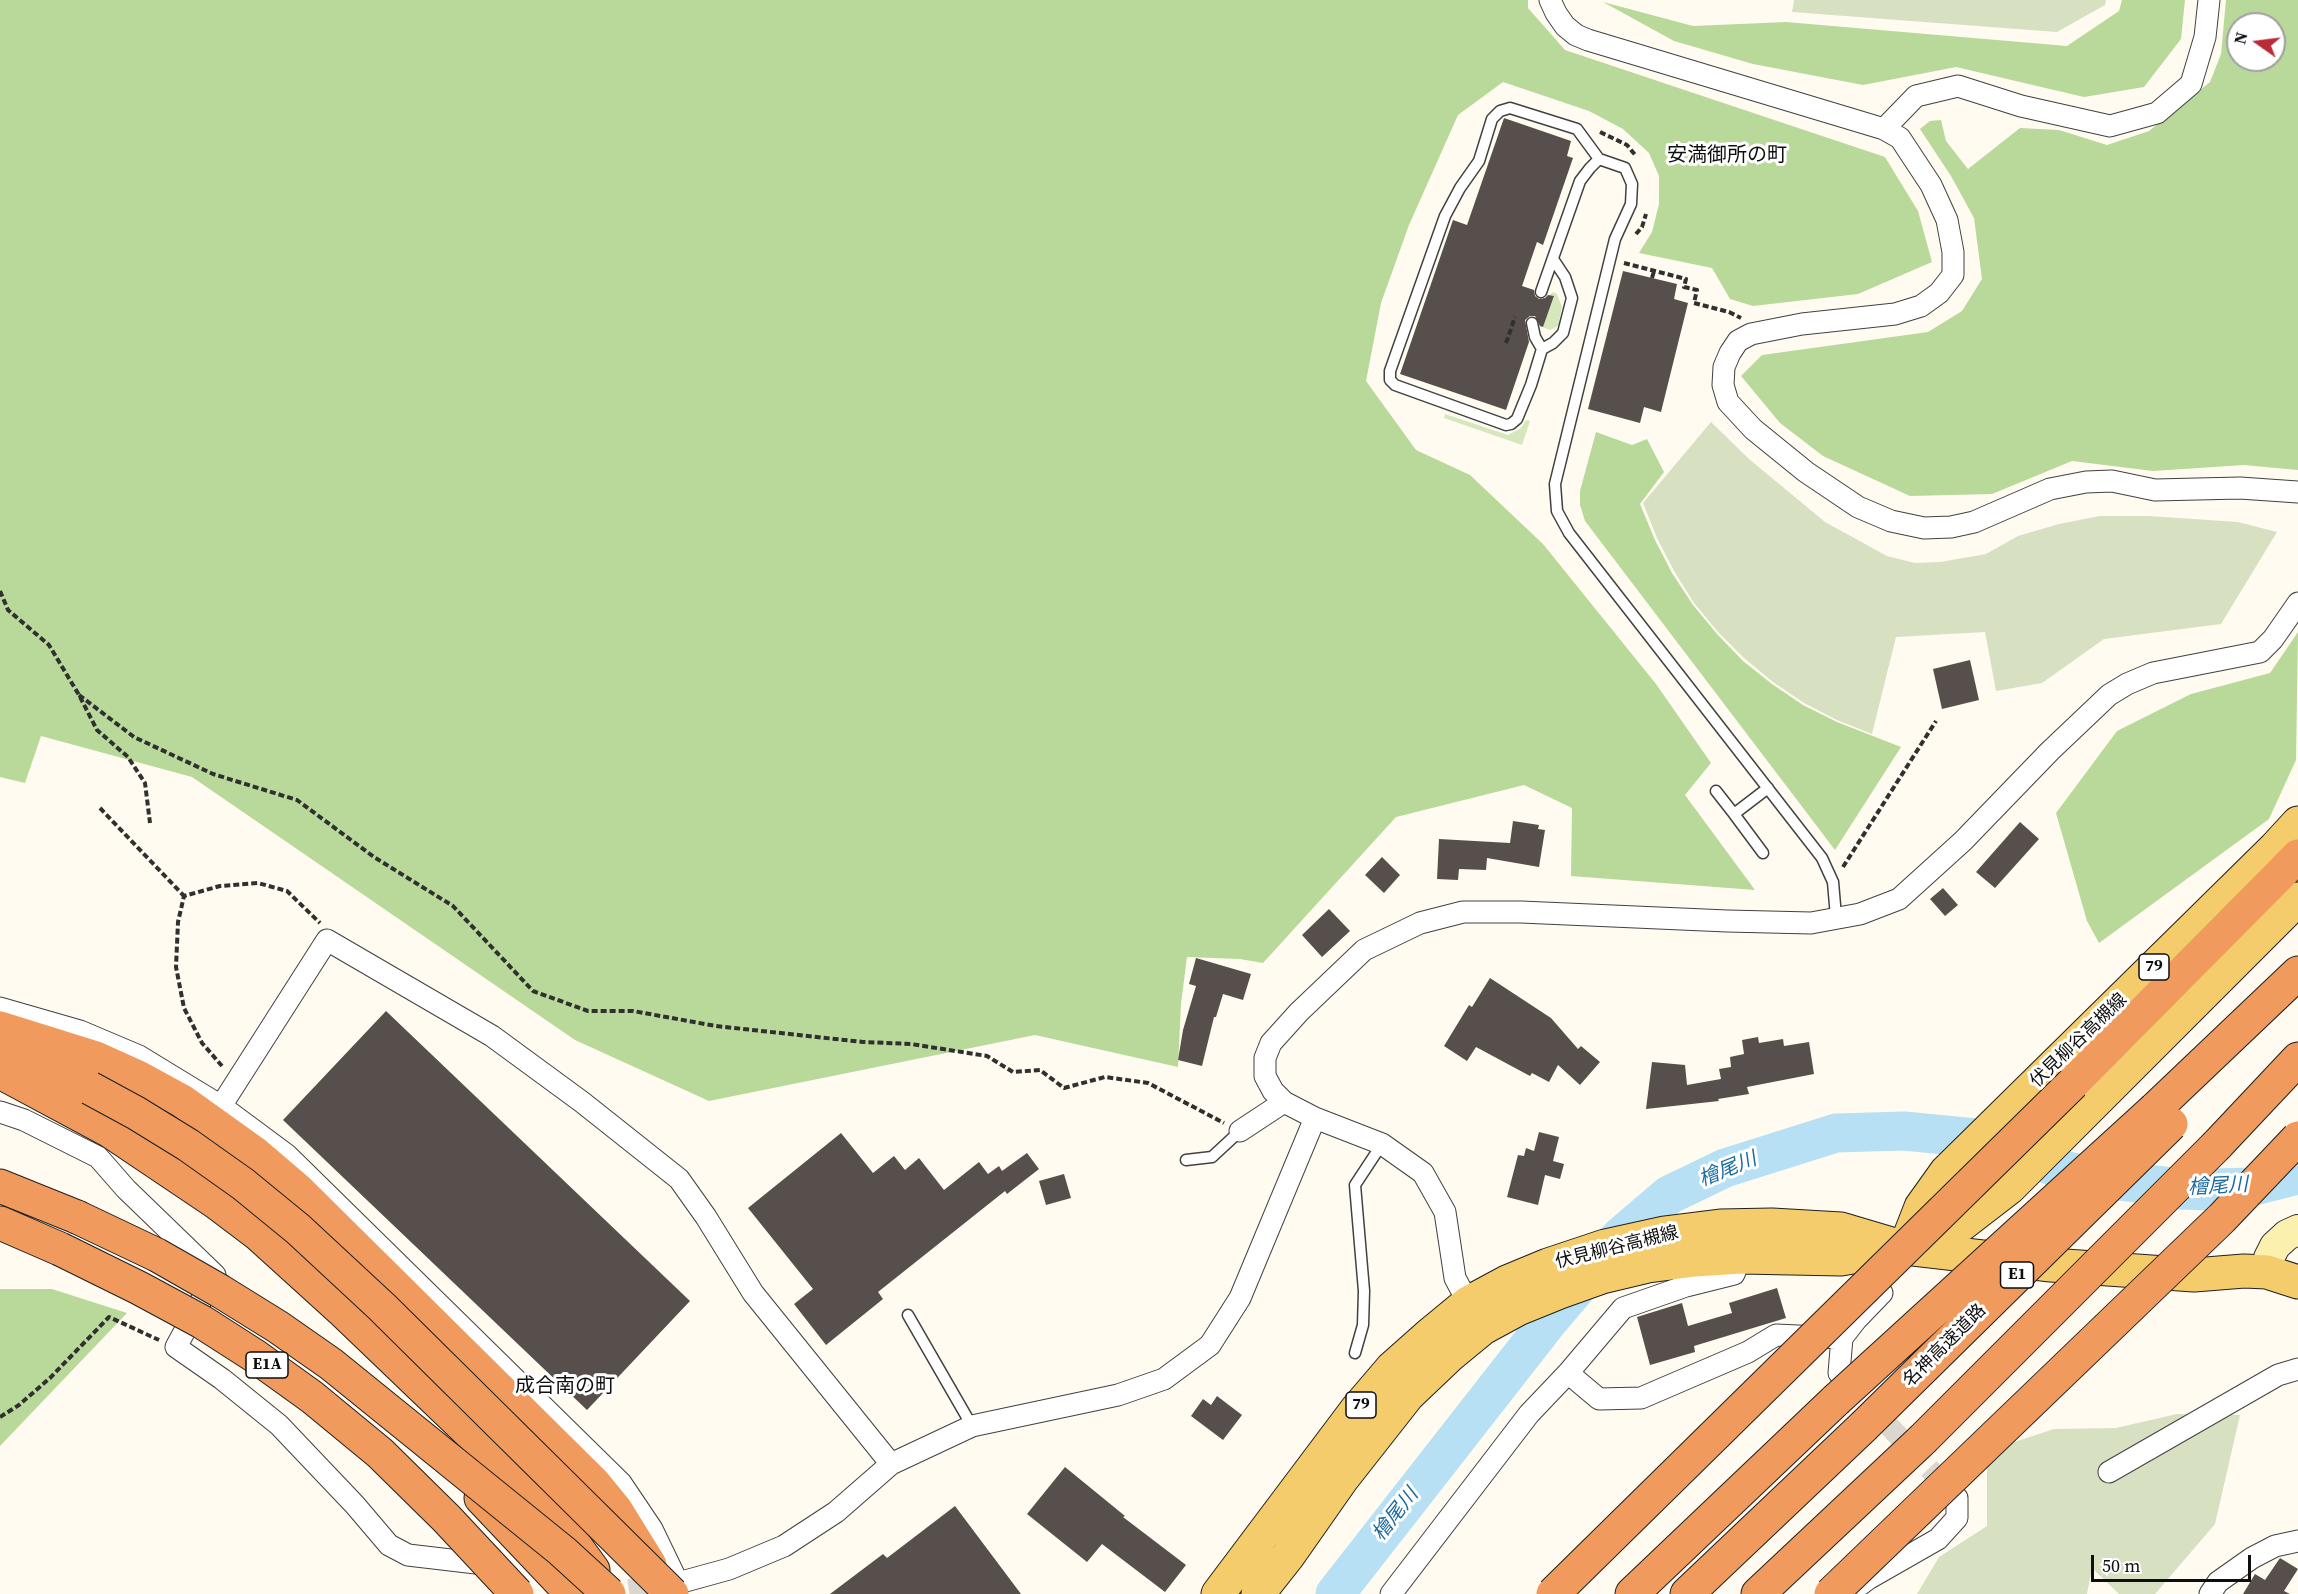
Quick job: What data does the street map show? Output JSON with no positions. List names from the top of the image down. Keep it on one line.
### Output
{"streets":{"highway":["E1","名神高速道路","E1A"],"main road":["79","伏見柳谷高槻線"]},"districts":["安満御所の町","成合南の町"],"water":["檜尾川"],"scale_bar":"50 m","north":"left"}
